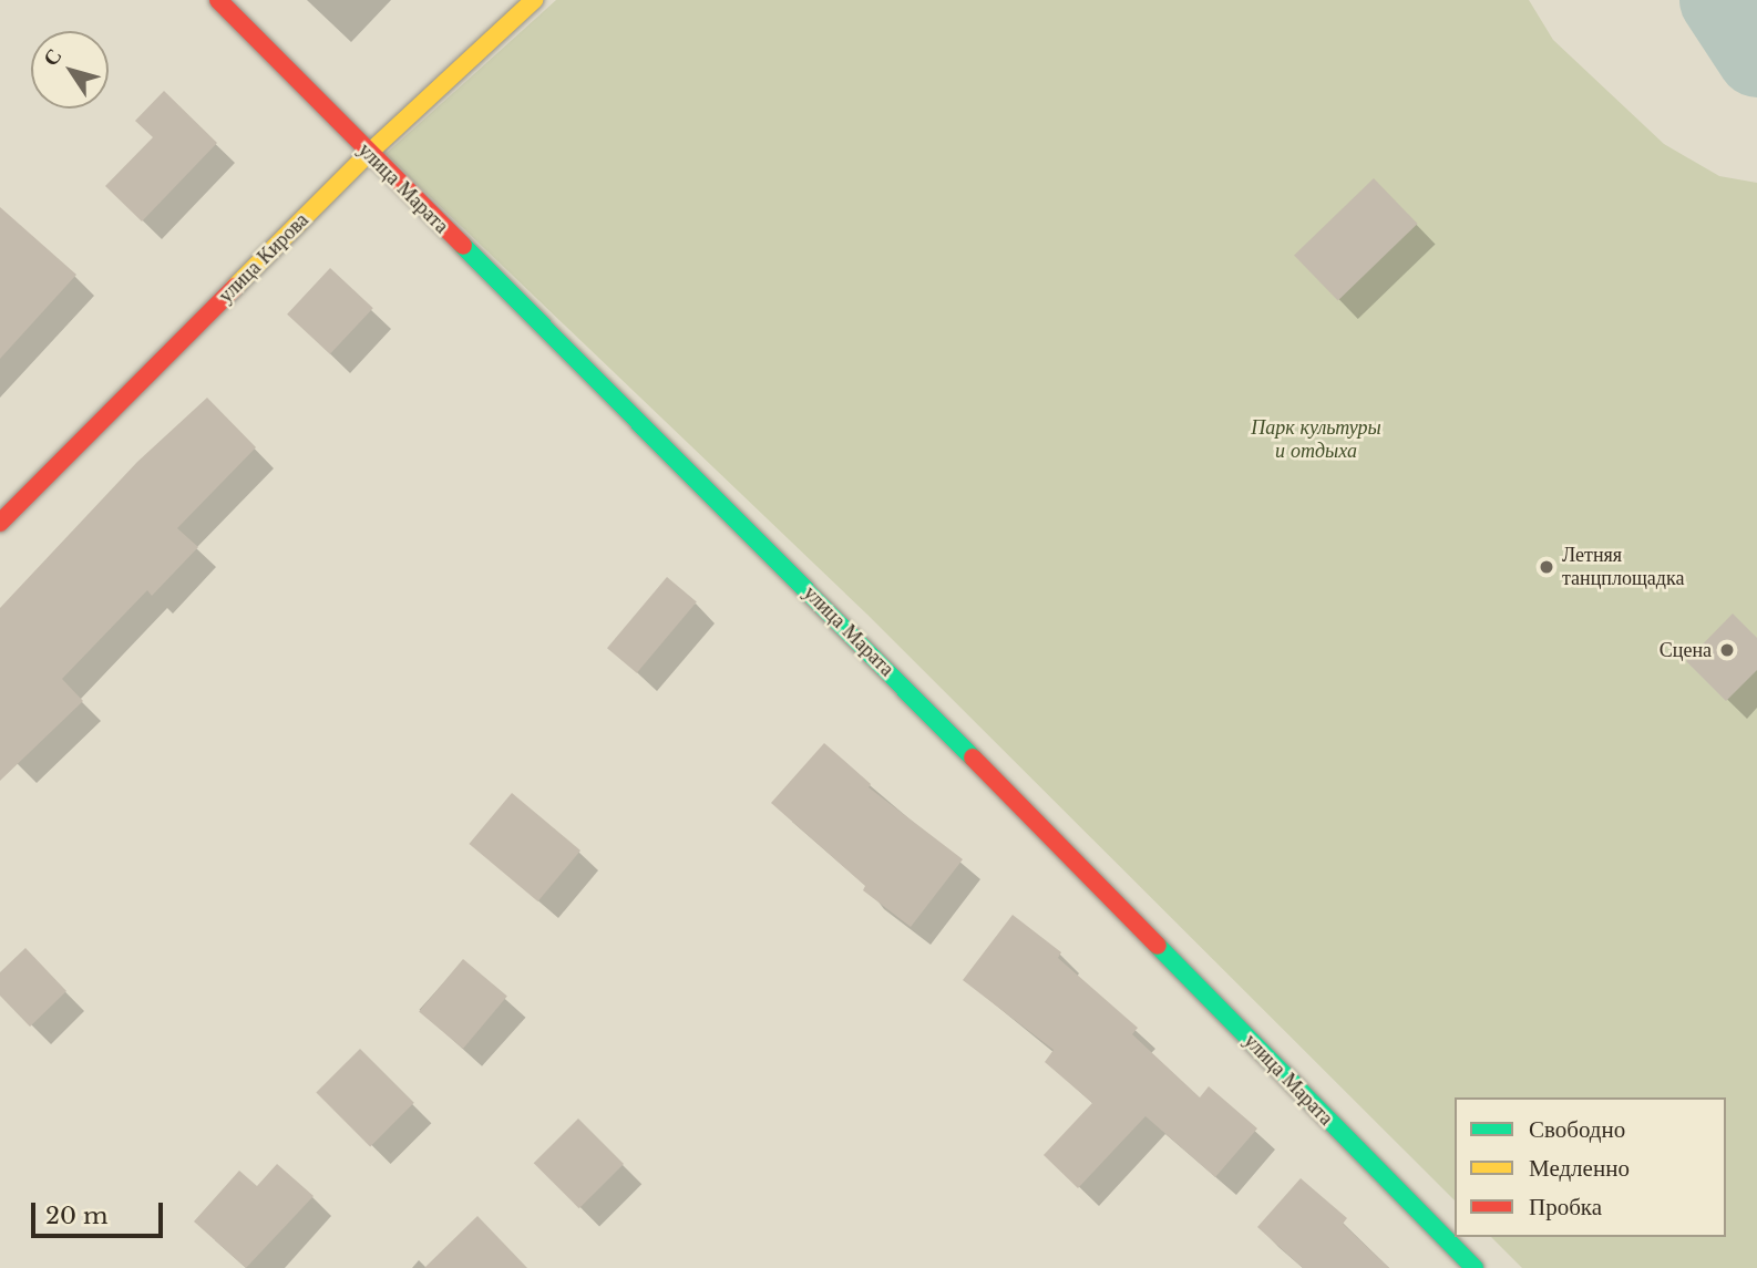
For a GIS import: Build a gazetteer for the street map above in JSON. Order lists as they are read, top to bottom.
{
  "streets": {
    "street": ["улица Марата", "улица Кирова"]
  },
  "crossings": [
    ["улица Марата", "улица Кирова"]
  ],
  "parks": ["Парк культуры и отдыха"],
  "places": ["Летняя танцплощадка", "Сцена"],
  "legend": ["Свободно", "Медленно", "Пробка"],
  "scale_bar": "20 m",
  "north": "top left"
}
